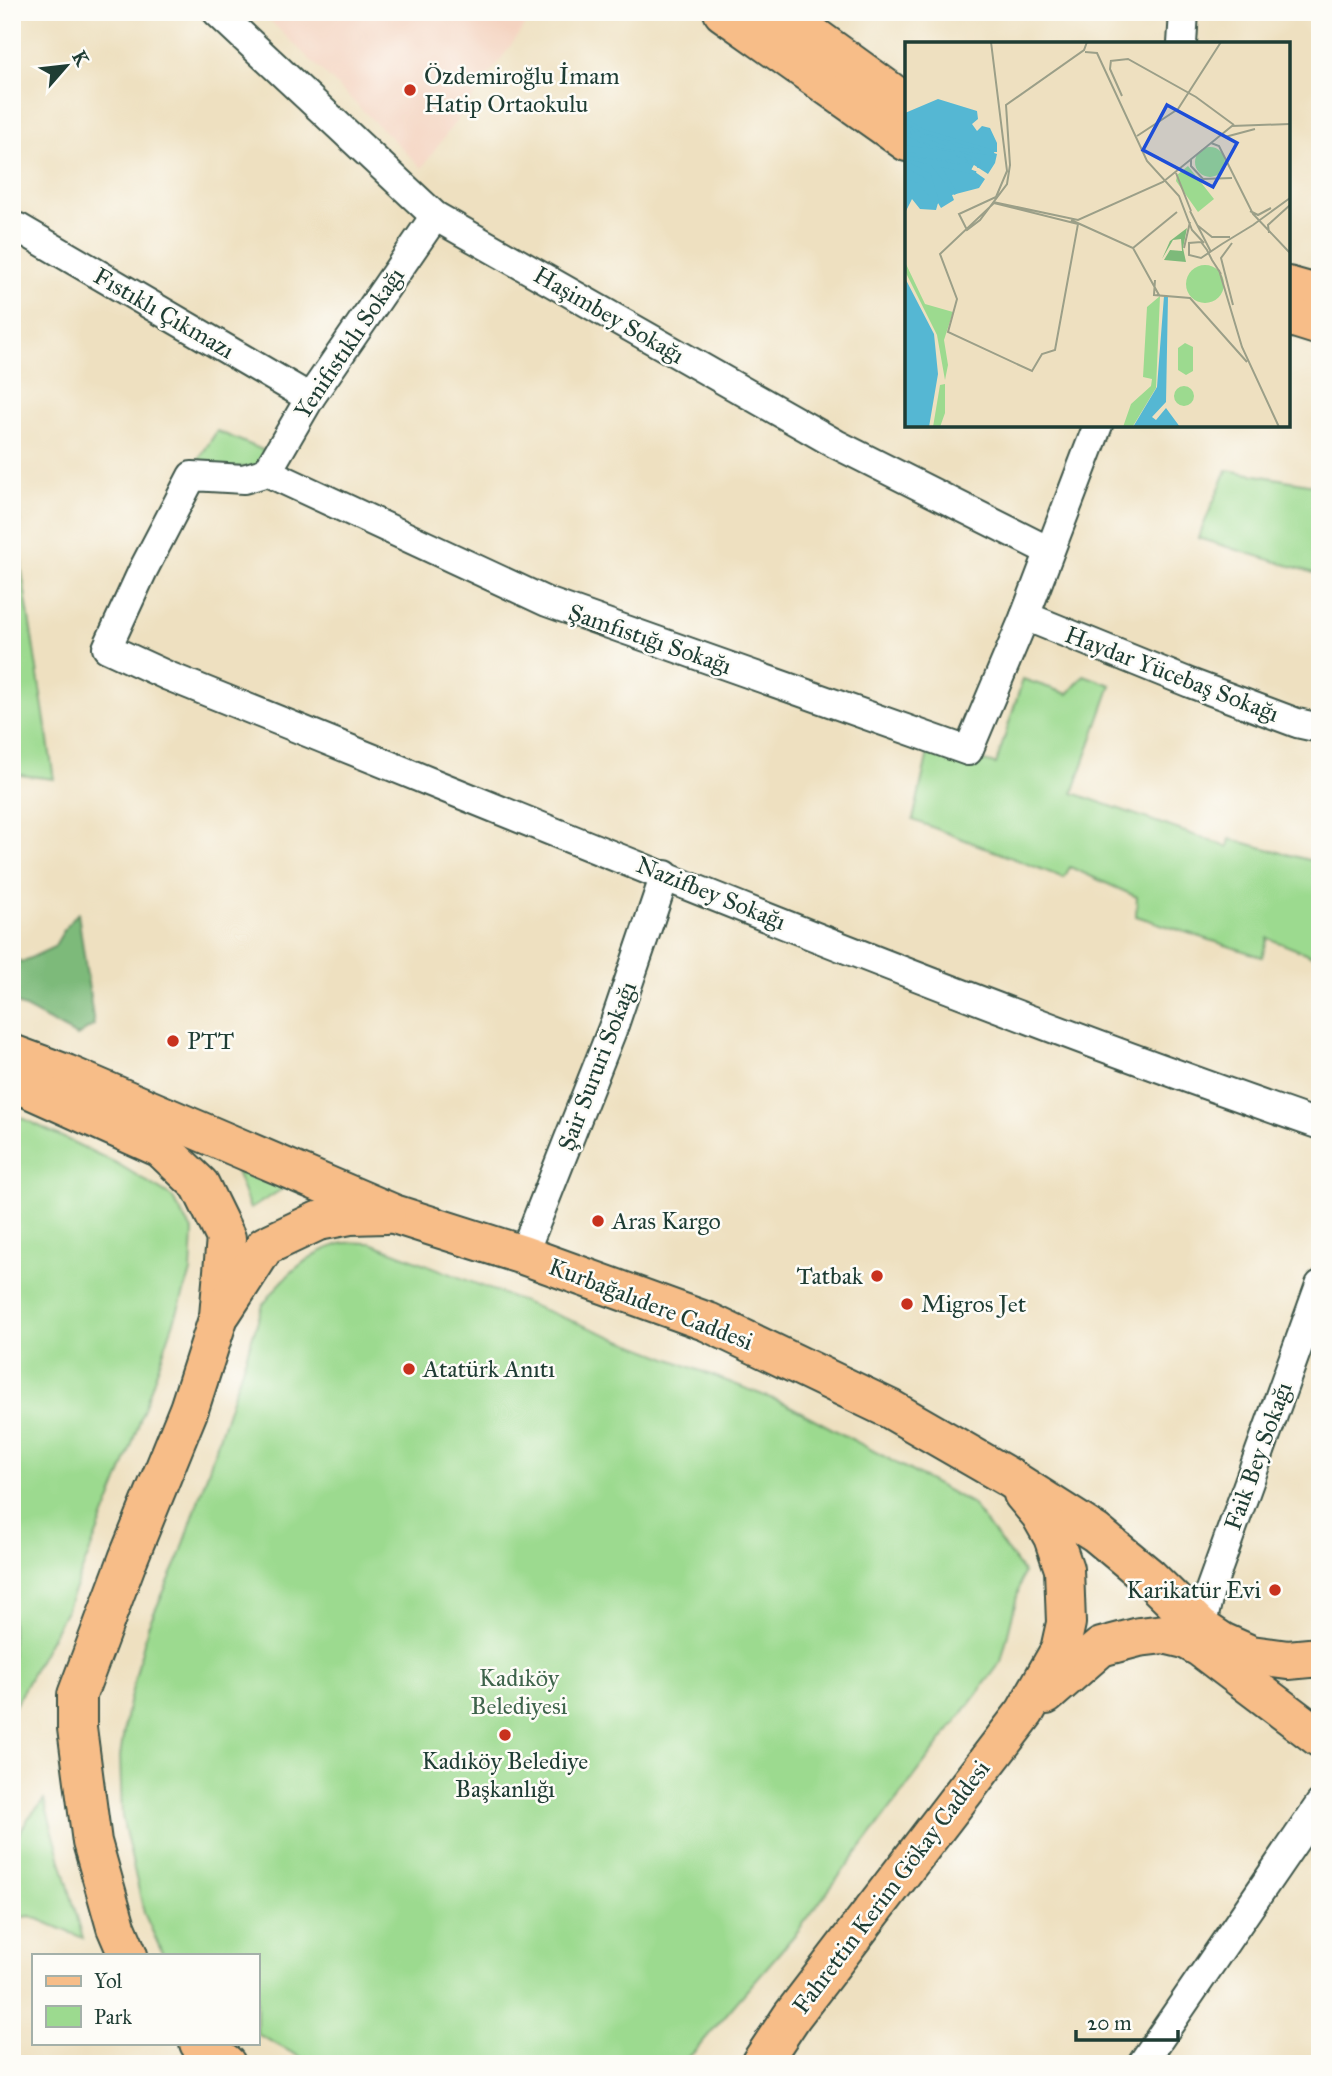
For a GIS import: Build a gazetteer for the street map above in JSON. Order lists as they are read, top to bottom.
{
  "streets": {
    "main road": ["Kurbağalıdere Caddesi", "Fahrettin Kerim Gökay Caddesi"],
    "street": [
      "Fıstıklı Çıkmazı",
      "Haşimbey Sokağı",
      "Yenifıstıklı Sokağı",
      "Şamfıstığı Sokağı",
      "Haydar Yücebaş Sokağı",
      "Nazifbey Sokağı",
      "Şair Sururi Sokağı",
      "Faik Bey Sokağı"
    ]
  },
  "crossings": [
    ["Fıstıklı Çıkmazı", "Yenifıstıklı Sokağı"],
    ["Haşimbey Sokağı", "Yenifıstıklı Sokağı"],
    ["Haşimbey Sokağı", "Şamfıstığı Sokağı"],
    ["Yenifıstıklı Sokağı", "Şamfıstığı Sokağı"],
    ["Yenifıstıklı Sokağı", "Nazifbey Sokağı"],
    ["Şamfıstığı Sokağı", "Haydar Yücebaş Sokağı"],
    ["Şamfıstığı Sokağı", "Nazifbey Sokağı"],
    ["Nazifbey Sokağı", "Şair Sururi Sokağı"],
    ["Şair Sururi Sokağı", "Kurbağalıdere Caddesi"],
    ["Kurbağalıdere Caddesi", "Faik Bey Sokağı"],
    ["Kurbağalıdere Caddesi", "Fahrettin Kerim Gökay Caddesi"]
  ],
  "parks": ["Kadıköy Belediyesi"],
  "places": [
    "Özdemiroğlu İmam Hatip Ortaokulu",
    "PTT",
    "Aras Kargo",
    "Tatbak",
    "Migros Jet",
    "Atatürk Anıtı",
    "Karikatür Evi",
    "Kadıköy Belediye Başkanlığı"
  ],
  "legend": ["Yol", "Park"],
  "scale_bar": "20 m",
  "north": "top right"
}
